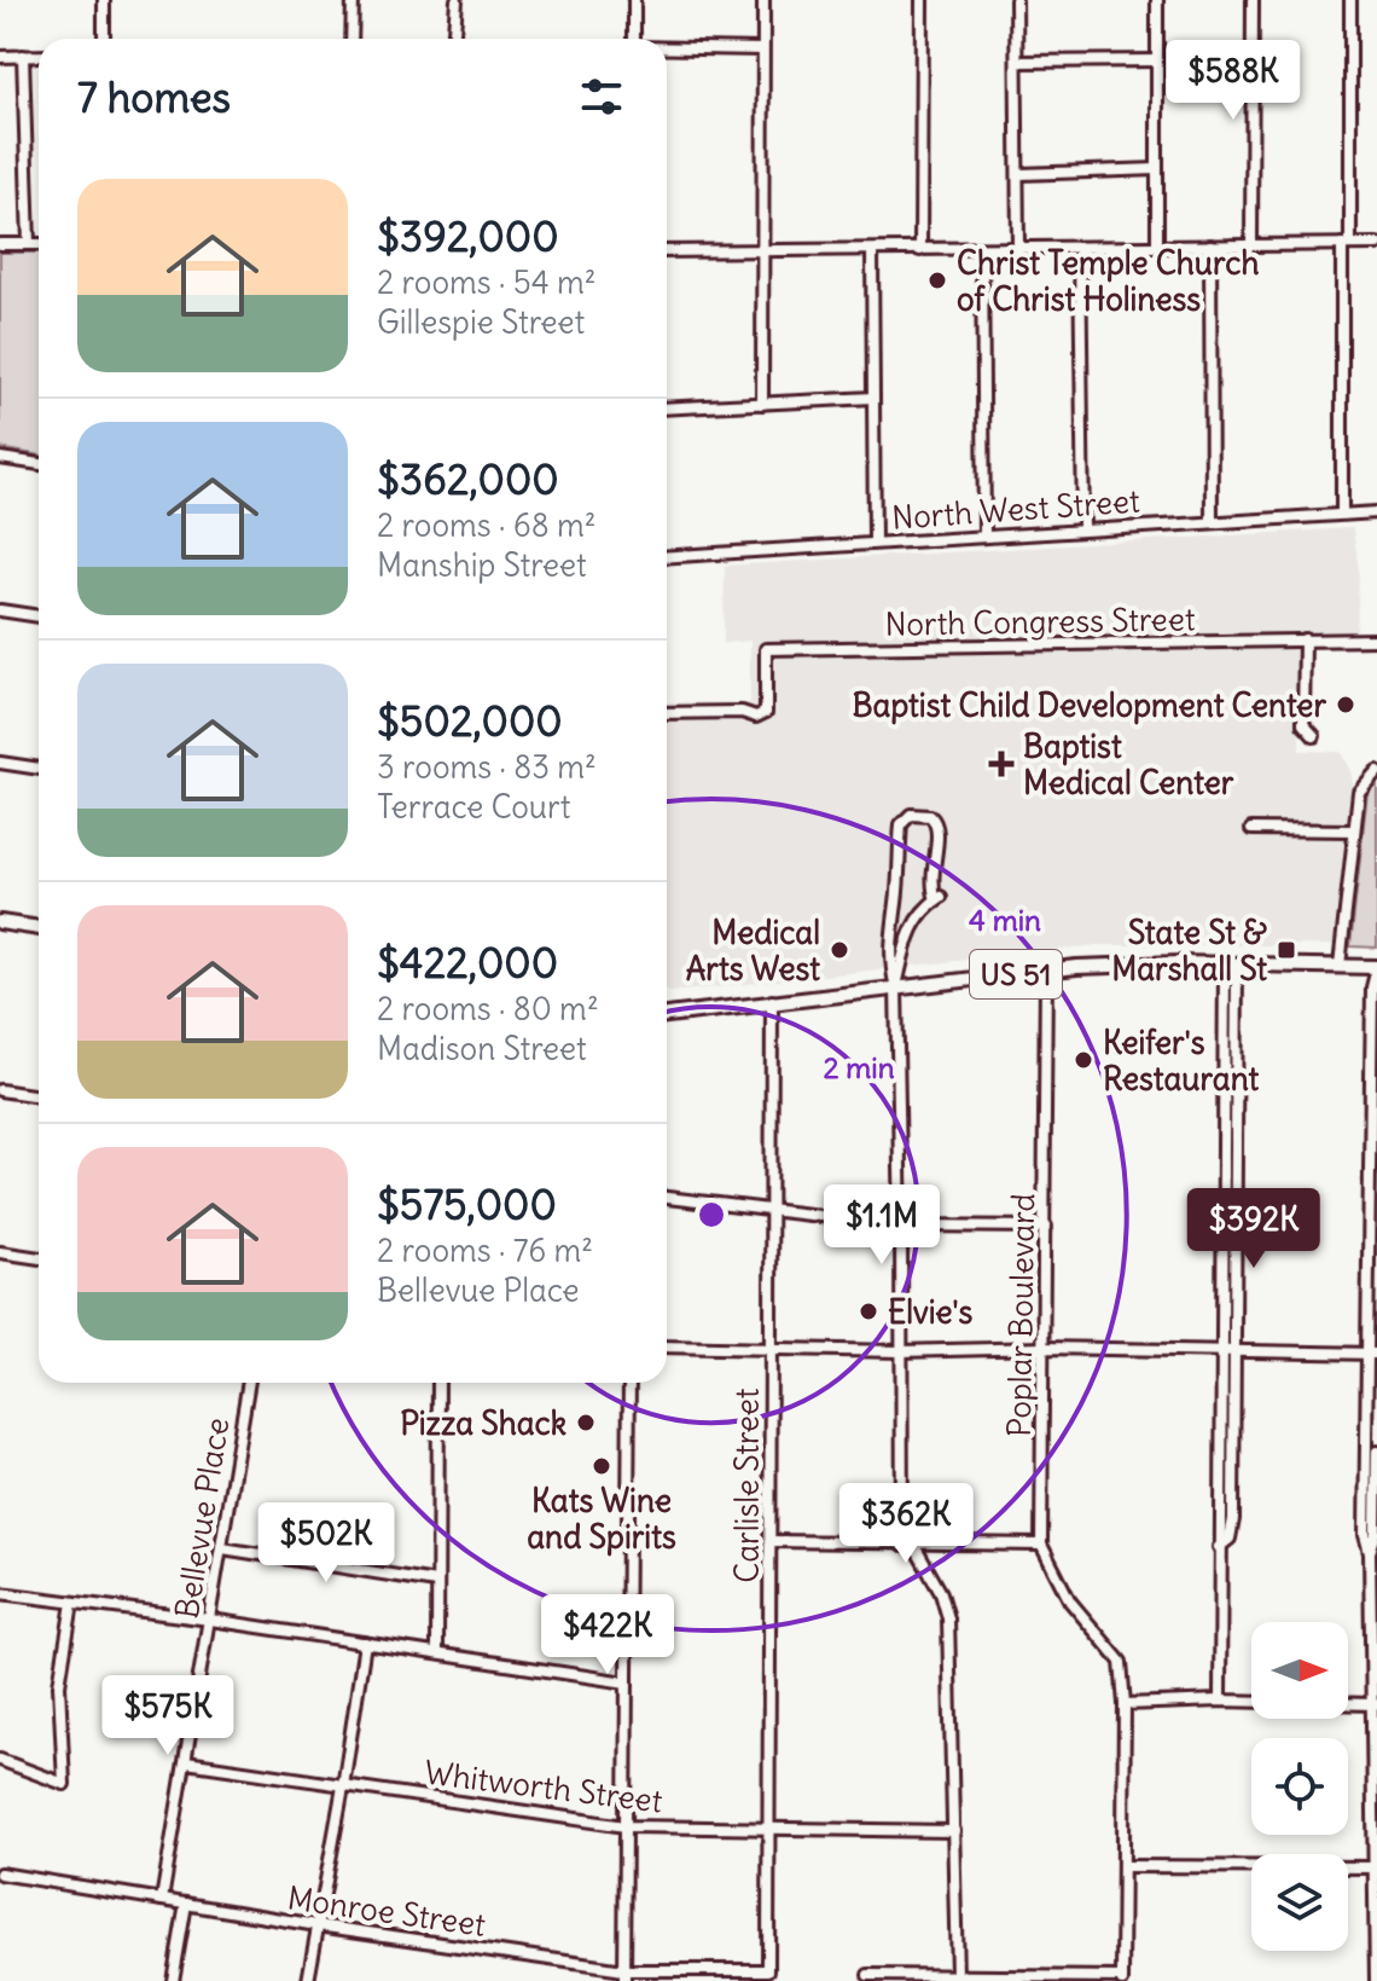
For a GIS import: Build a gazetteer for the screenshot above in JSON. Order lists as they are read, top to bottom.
{
  "streets": {
    "main road": ["US 51"],
    "street": [
      "North West Street",
      "North Congress Street",
      "Poplar Boulevard",
      "Carlisle Street",
      "Bellevue Place",
      "Whitworth Street",
      "Monroe Street"
    ]
  },
  "crossings": [
    ["US 51", "Poplar Boulevard"],
    ["US 51", "Carlisle Street"],
    ["Carlisle Street", "Whitworth Street"],
    ["Carlisle Street", "Monroe Street"],
    ["Bellevue Place", "Whitworth Street"],
    ["Bellevue Place", "Monroe Street"]
  ],
  "places": {
    "other": [
      "Christ Temple Church of Christ Holiness",
      "Baptist Child Development Center",
      "Medical Arts West",
      "Keifer's Restaurant",
      "Elvie's",
      "Pizza Shack",
      "Kats Wine and Spirits"
    ],
    "health": ["Baptist Medical Center"],
    "transit": ["State St & Marshall St"]
  },
  "north": "right",
  "page": {
    "heading": "7 homes",
    "price": [
      "$588K",
      "$1.1M",
      "$392K",
      "$362K",
      "$502K",
      "$422K",
      "$575K"
    ],
    "list": [
      {
        "name": "$392,000",
        "note": "2 rooms · 54 m² · Gillespie Street"
      },
      {
        "name": "$362,000",
        "note": "2 rooms · 68 m² · Manship Street"
      },
      {
        "name": "$502,000",
        "note": "3 rooms · 83 m² · Terrace Court"
      },
      {
        "name": "$422,000",
        "note": "2 rooms · 80 m² · Madison Street"
      },
      {
        "name": "$575,000",
        "note": "2 rooms · 76 m² · Bellevue Place"
      }
    ]
  },
  "rings": ["4 min", "2 min"]
}
